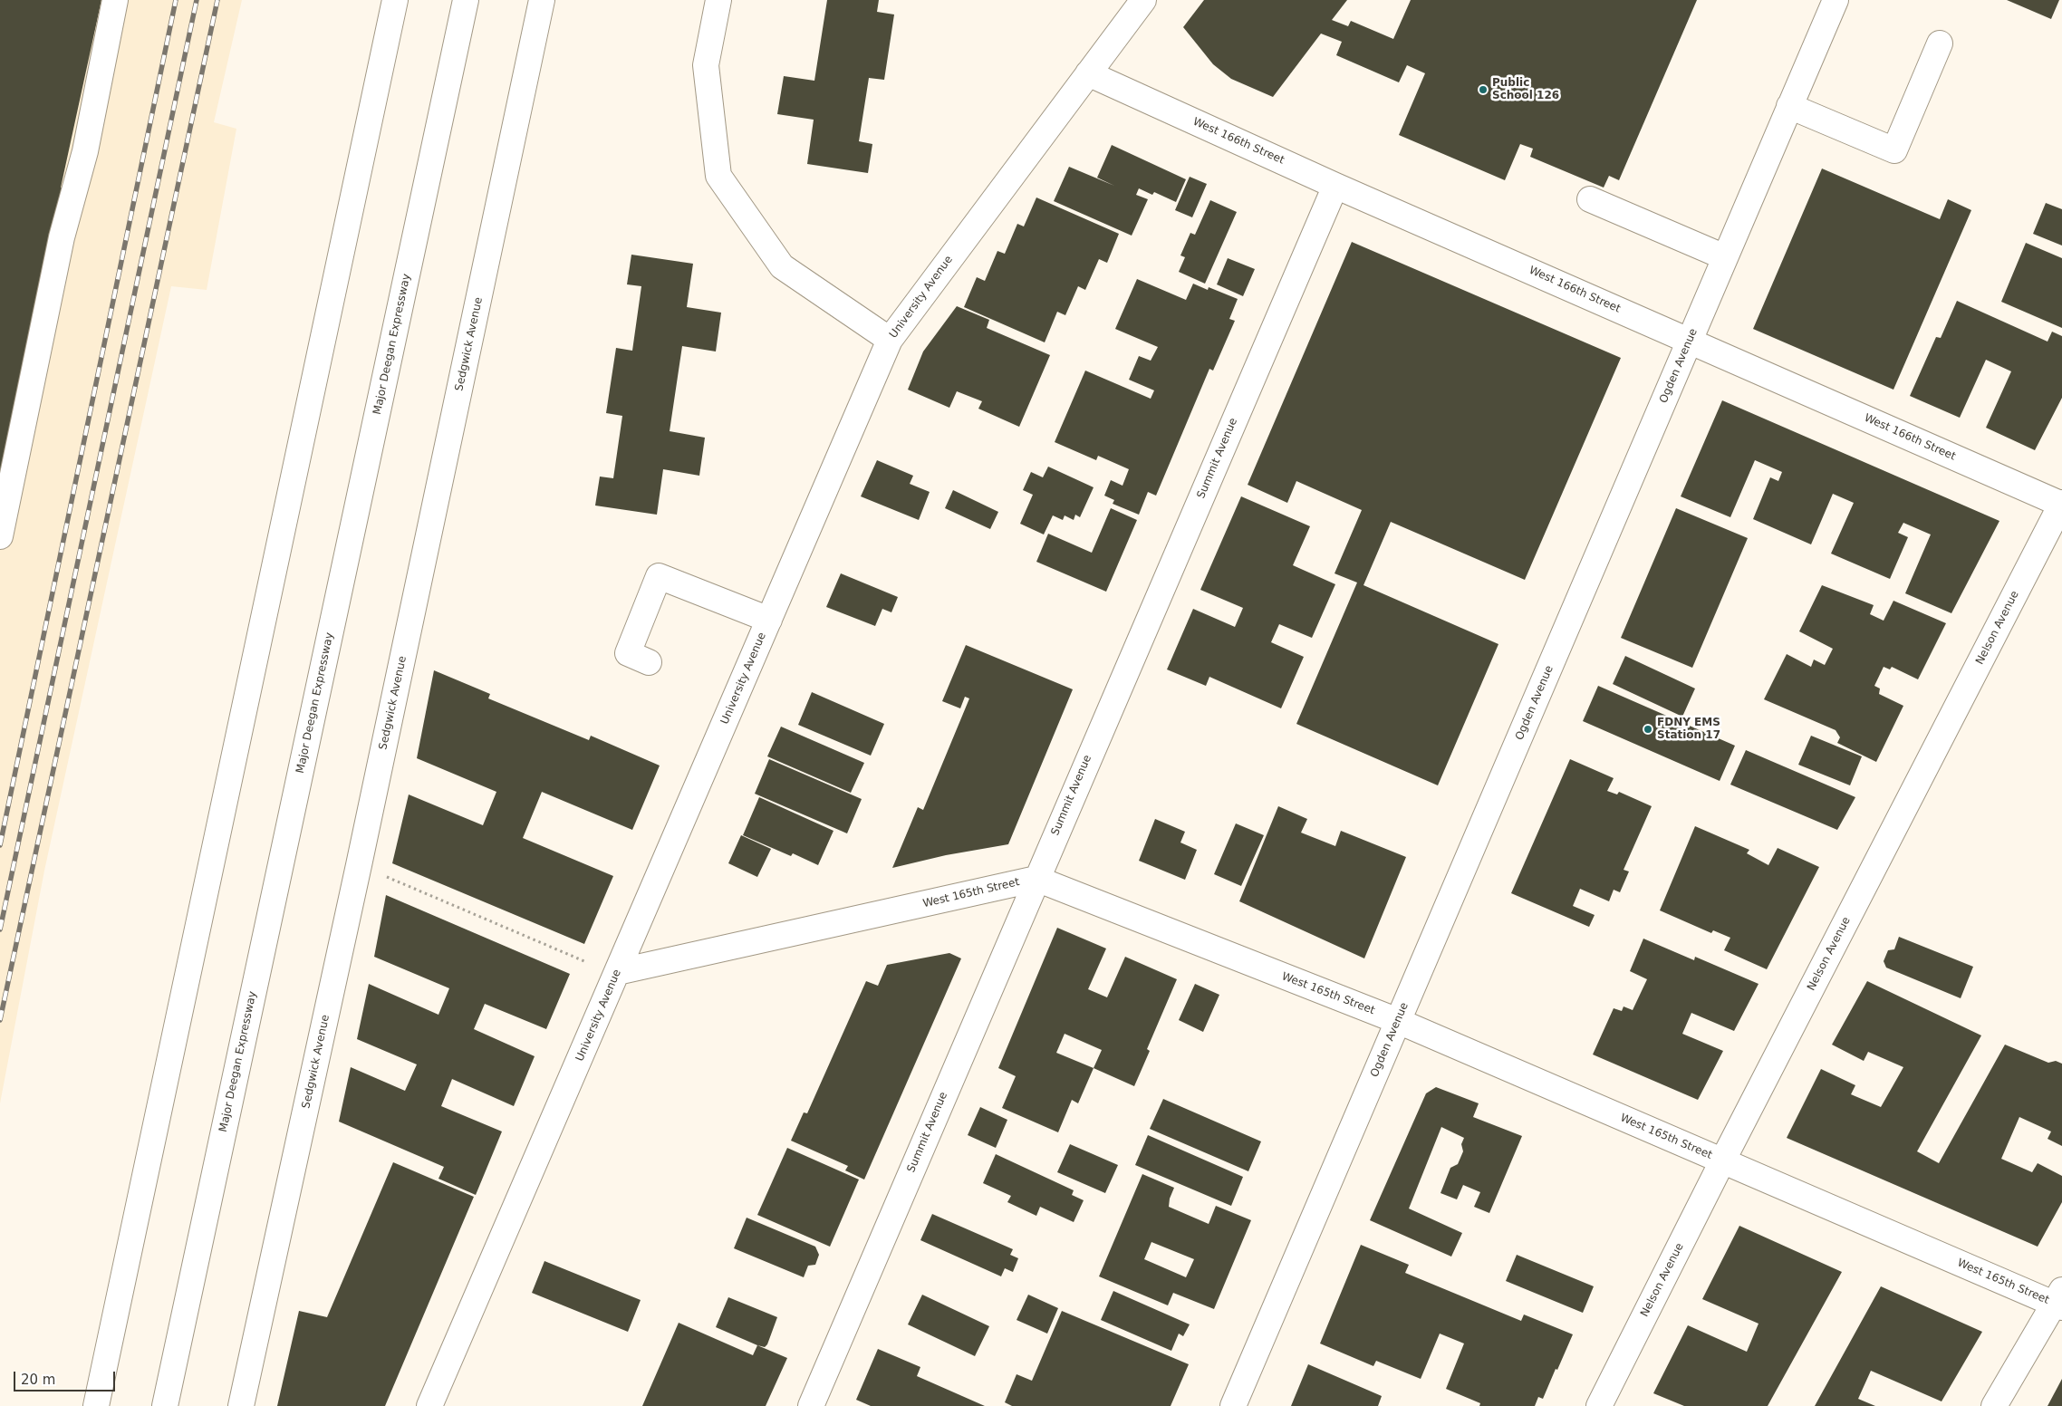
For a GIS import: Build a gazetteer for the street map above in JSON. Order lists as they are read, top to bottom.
{
  "streets": {
    "main road": [
      "West 166th Street",
      "University Avenue",
      "Major Deegan Expressway",
      "Sedgwick Avenue",
      "Ogden Avenue",
      "Summit Avenue",
      "Nelson Avenue",
      "West 165th Street"
    ]
  },
  "crossings": [
    ["West 166th Street", "University Avenue"],
    ["West 166th Street", "Ogden Avenue"],
    ["West 166th Street", "Summit Avenue"],
    ["West 166th Street", "Nelson Avenue"],
    ["University Avenue", "West 165th Street"],
    ["Ogden Avenue", "West 165th Street"],
    ["Summit Avenue", "West 165th Street"],
    ["Nelson Avenue", "West 165th Street"]
  ],
  "places": ["Public School 126", "FDNY EMS Station 17"],
  "scale_bar": "20 m"
}
